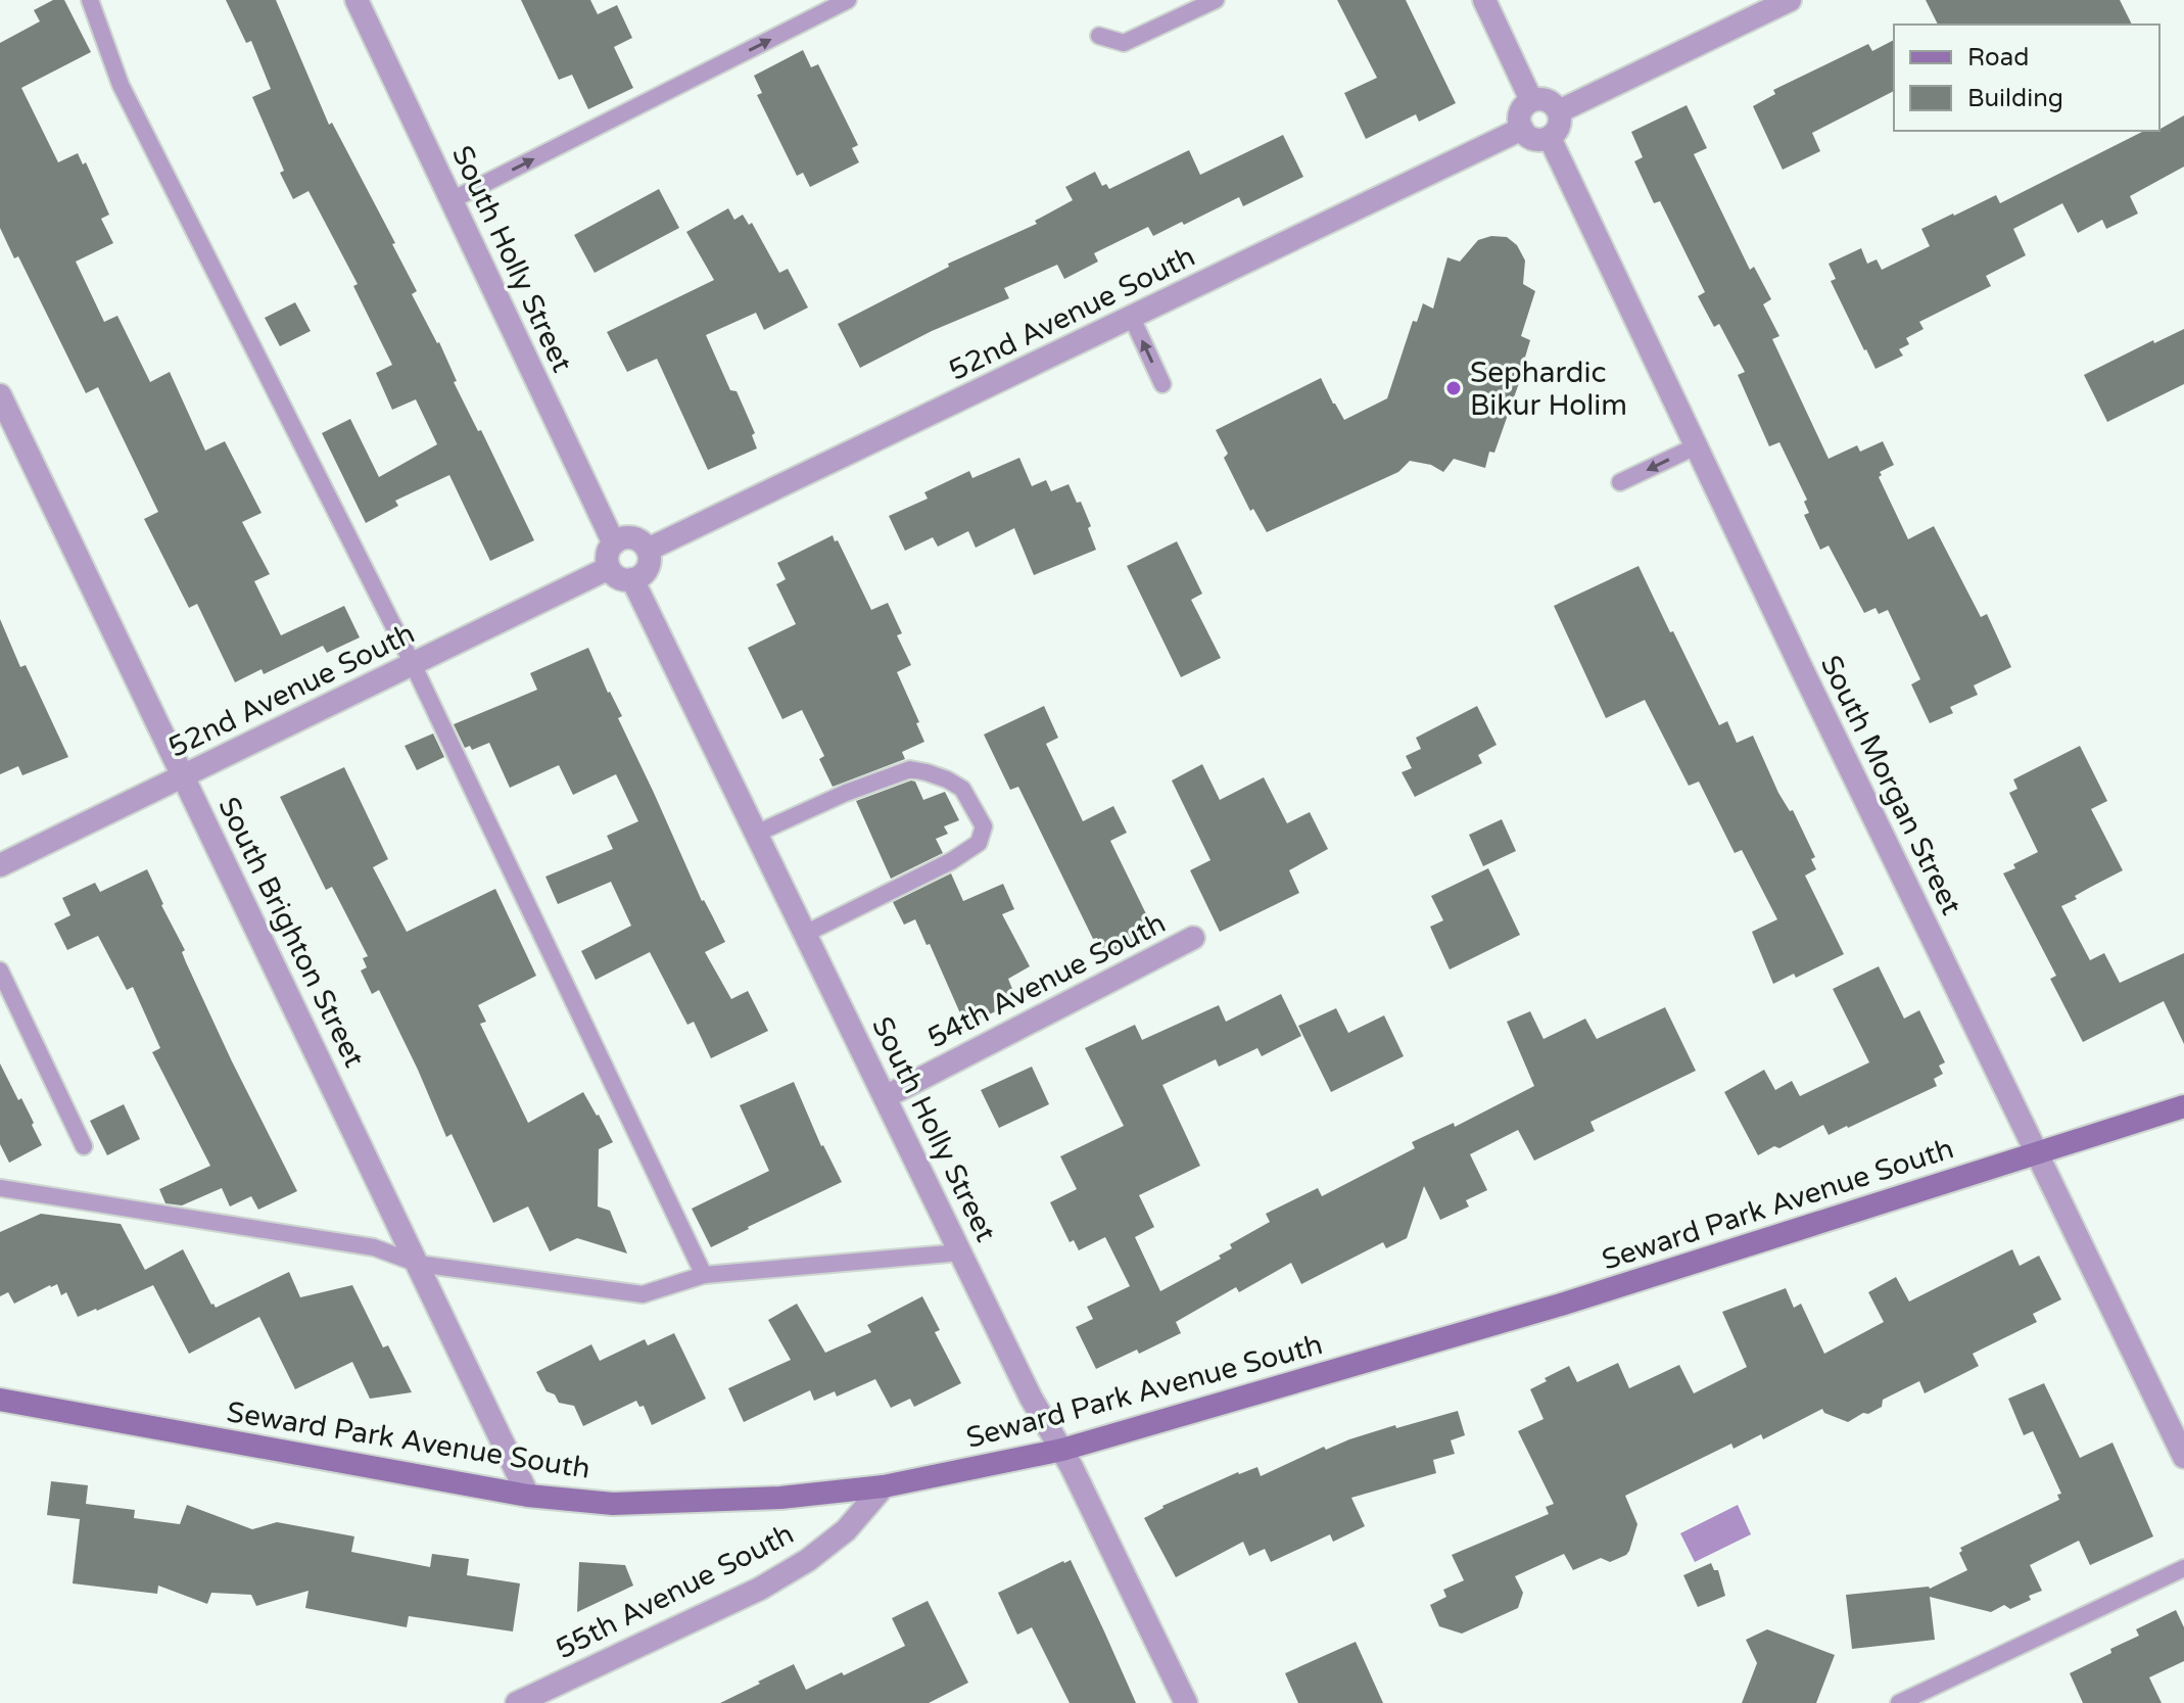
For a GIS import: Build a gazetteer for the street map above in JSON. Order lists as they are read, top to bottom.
{
  "streets": {
    "main road": ["Seward Park Avenue South"],
    "street": [
      "South Holly Street",
      "52nd Avenue South",
      "South Morgan Street",
      "South Brighton Street",
      "54th Avenue South",
      "55th Avenue South"
    ]
  },
  "crossings": [
    ["South Holly Street", "52nd Avenue South"],
    ["South Holly Street", "54th Avenue South"],
    ["South Holly Street", "Seward Park Avenue South"],
    ["52nd Avenue South", "South Morgan Street"],
    ["52nd Avenue South", "South Brighton Street"],
    ["South Morgan Street", "Seward Park Avenue South"],
    ["South Brighton Street", "Seward Park Avenue South"],
    ["Seward Park Avenue South", "55th Avenue South"]
  ],
  "places": ["Sephardic Bikur Holim"],
  "legend": ["Road", "Building"]
}
